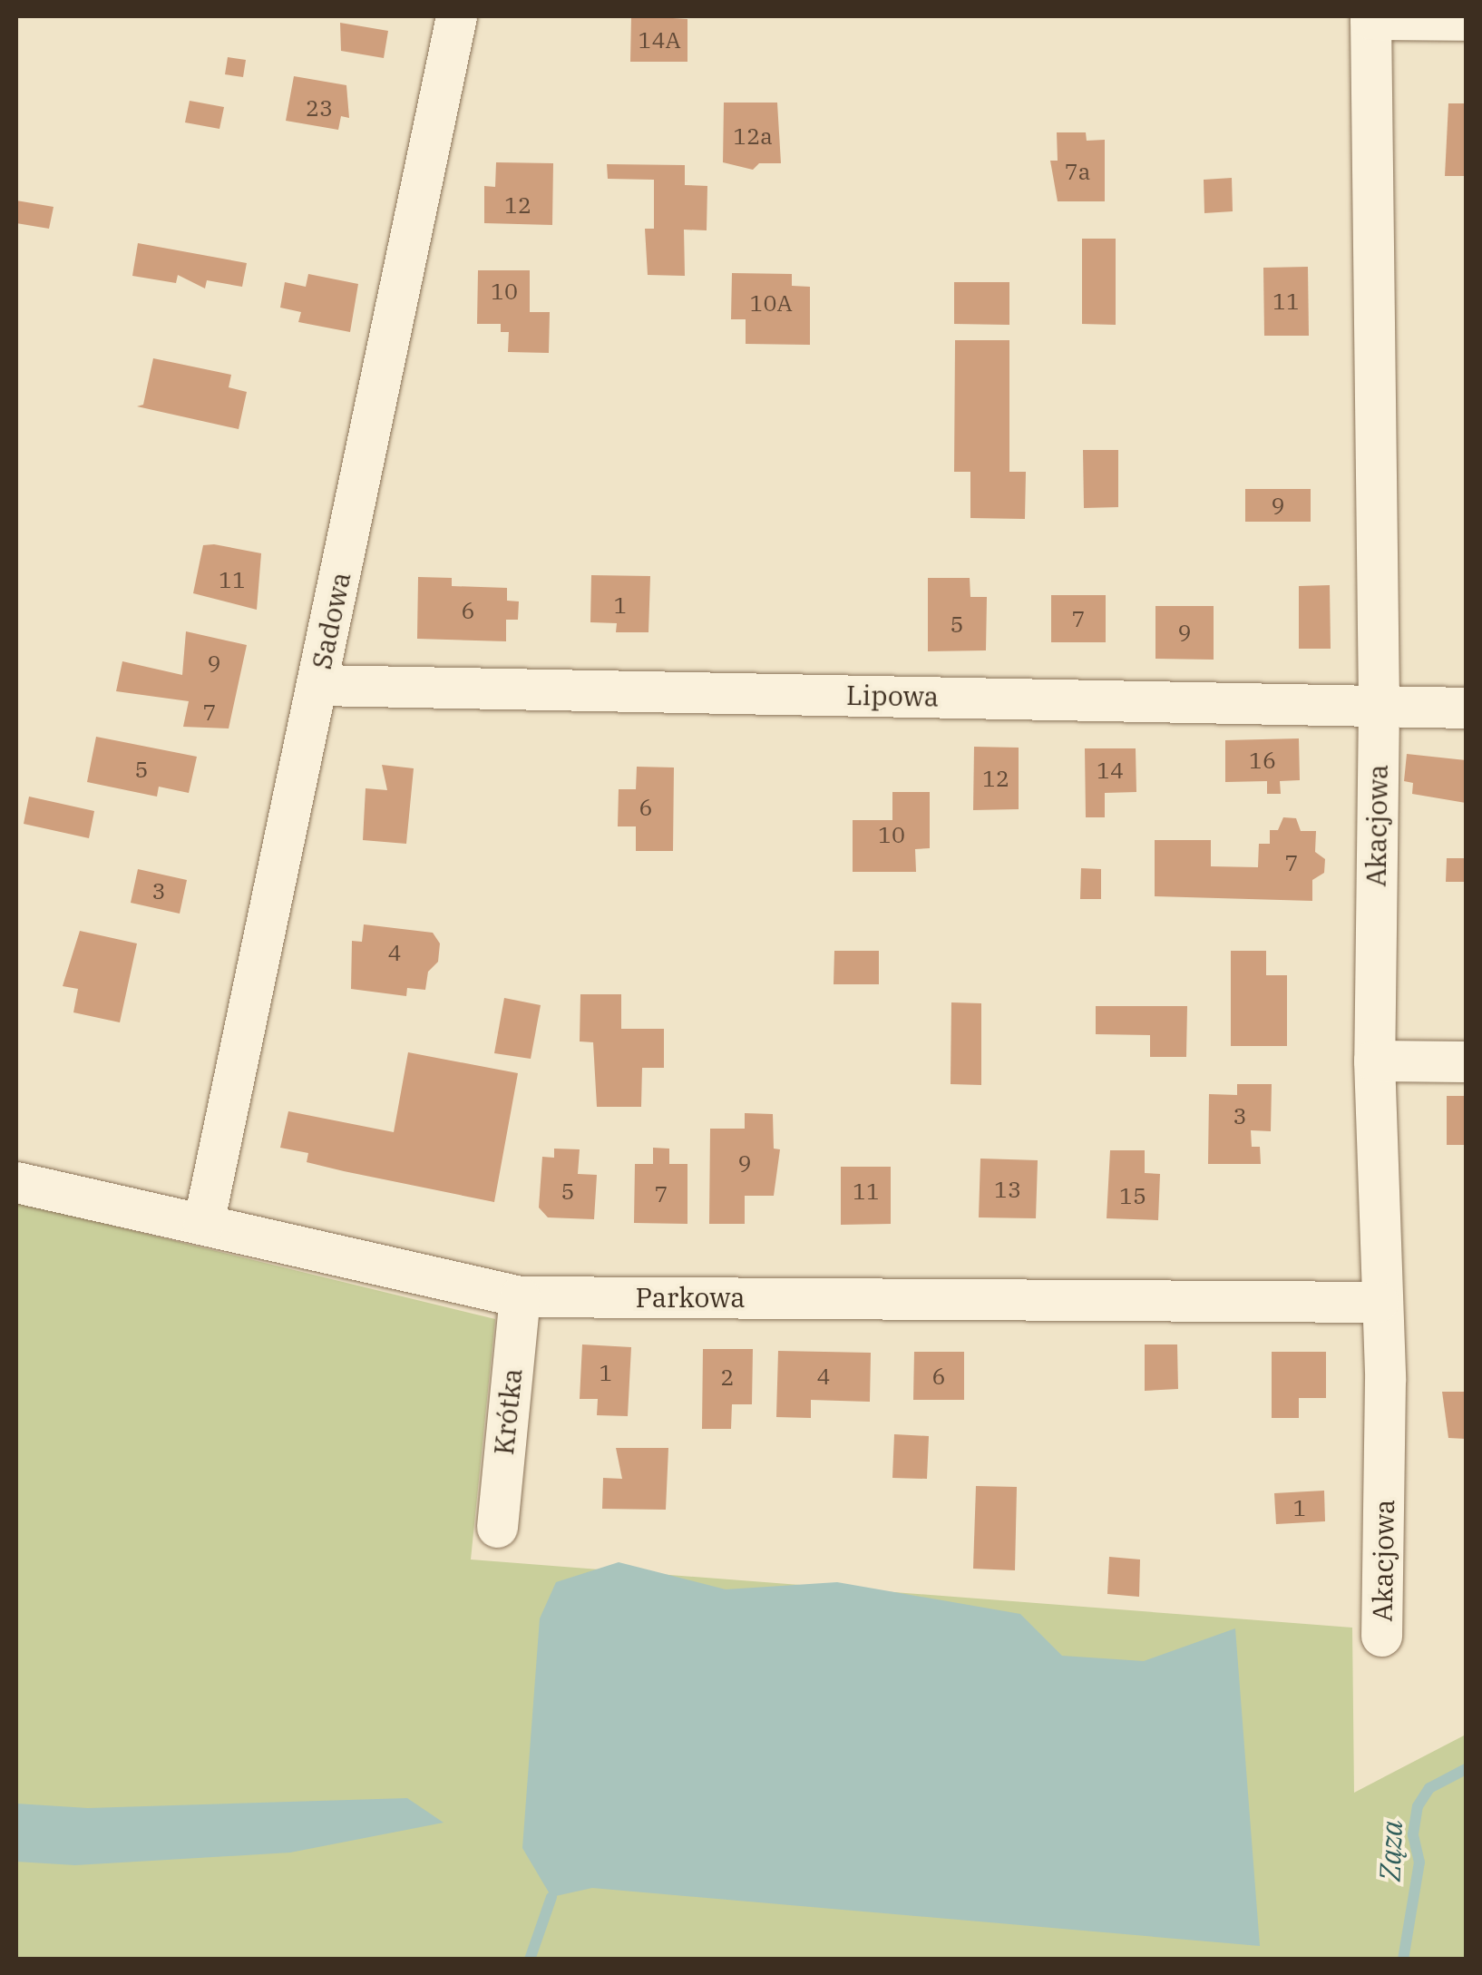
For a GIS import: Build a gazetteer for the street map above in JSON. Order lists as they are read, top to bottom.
{
  "streets": {
    "street": [
      "Sadowa",
      "Lipowa",
      "Akacjowa",
      "Parkowa",
      "Krótka"
    ]
  },
  "crossings": [
    ["Sadowa", "Lipowa"],
    ["Sadowa", "Parkowa"],
    ["Lipowa", "Akacjowa"],
    ["Akacjowa", "Parkowa"],
    ["Parkowa", "Krótka"]
  ],
  "water": ["Ząza"],
  "house_numbers": [
    "14A",
    "23",
    "12a",
    "7a",
    "12",
    "10",
    "11",
    "10A",
    "9",
    "11",
    "1",
    "6",
    "7",
    "5",
    "9",
    "9",
    "7",
    "16",
    "5",
    "14",
    "12",
    "6",
    "10",
    "7",
    "3",
    "4",
    "3",
    "9",
    "13",
    "5",
    "11",
    "7",
    "15",
    "1",
    "4",
    "6",
    "2",
    "1"
  ]
}
